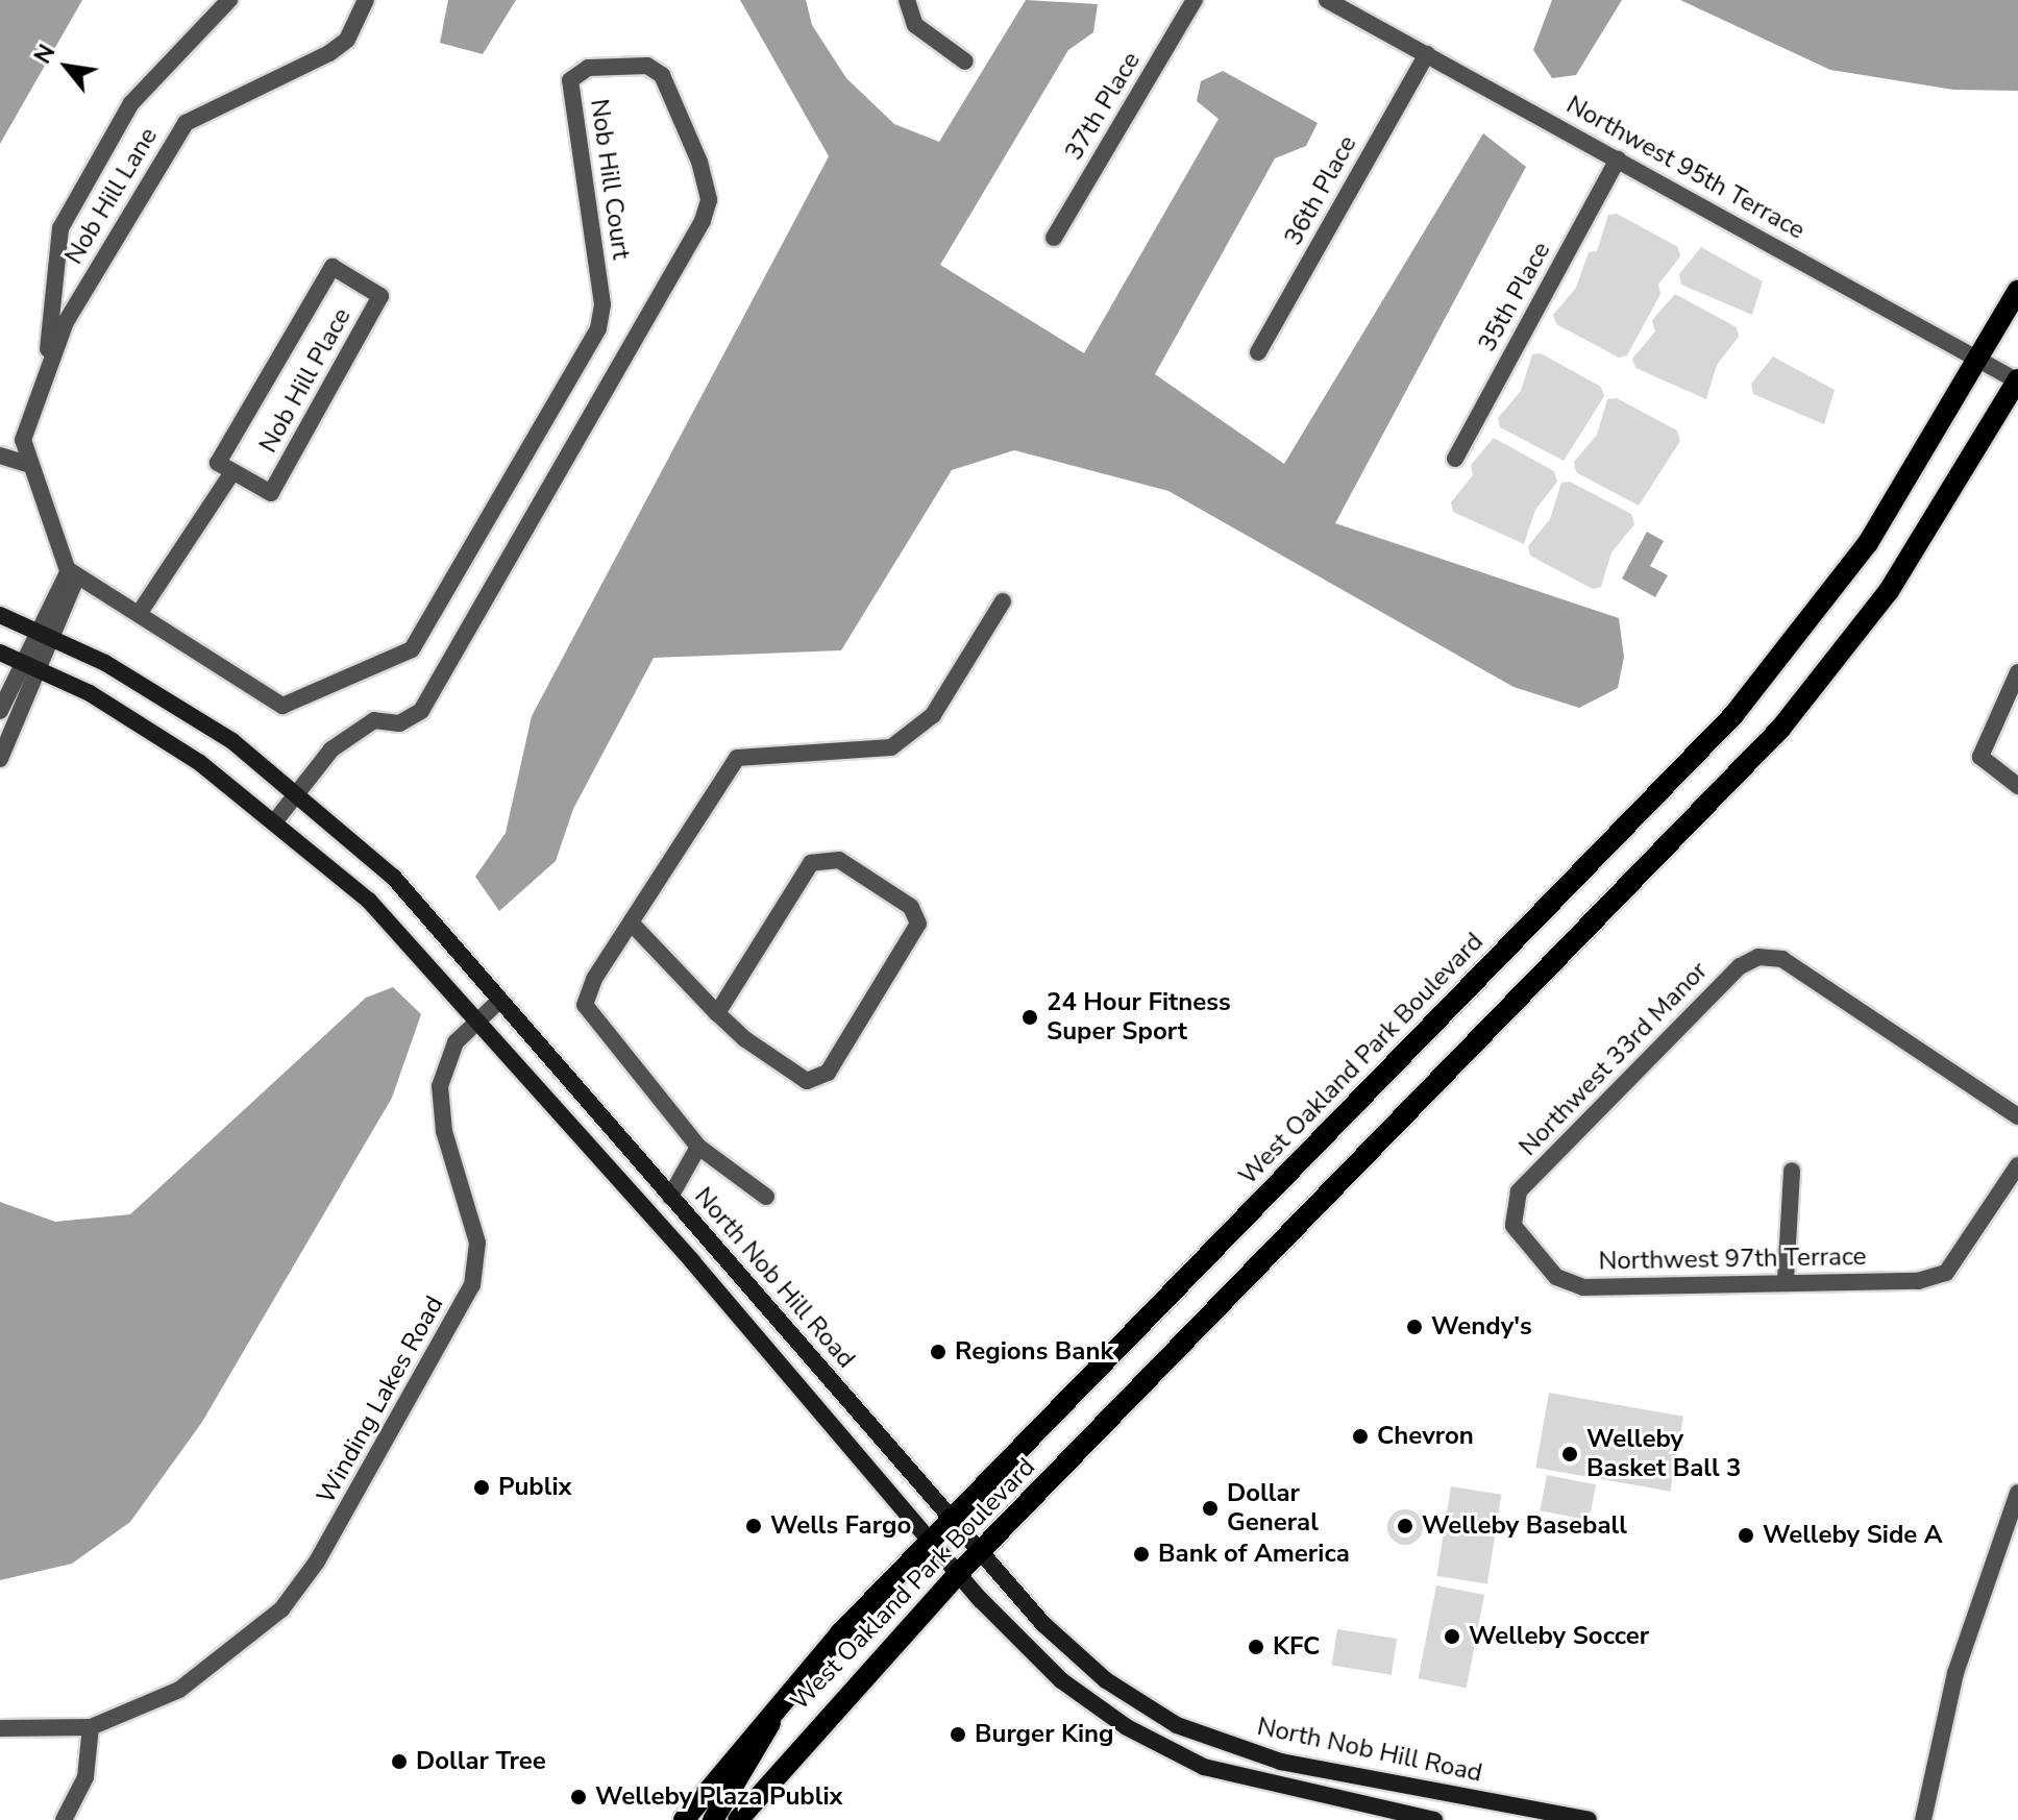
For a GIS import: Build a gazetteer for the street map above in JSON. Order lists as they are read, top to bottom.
{
  "streets": {
    "main road": ["West Oakland Park Boulevard", "North Nob Hill Road"],
    "street": [
      "37th Place",
      "Northwest 95th Terrace",
      "Nob Hill Court",
      "36th Place",
      "Nob Hill Lane",
      "35th Place",
      "Nob Hill Place",
      "Northwest 33rd Manor",
      "Northwest 97th Terrace",
      "Winding Lakes Road"
    ]
  },
  "crossings": [
    ["Northwest 95th Terrace", "36th Place"],
    ["Northwest 95th Terrace", "35th Place"],
    ["Northwest 95th Terrace", "West Oakland Park Boulevard"],
    ["Nob Hill Court", "Nob Hill Lane"],
    ["Nob Hill Court", "North Nob Hill Road"],
    ["Nob Hill Lane", "North Nob Hill Road"],
    ["West Oakland Park Boulevard", "North Nob Hill Road"],
    ["Northwest 33rd Manor", "Northwest 97th Terrace"],
    ["North Nob Hill Road", "Winding Lakes Road"]
  ],
  "places": [
    "24 Hour Fitness Super Sport",
    "Wendy's",
    "Regions Bank",
    "Chevron",
    "Welleby Basket Ball 3",
    "Publix",
    "Dollar General",
    "Wells Fargo",
    "Welleby Baseball",
    "Welleby Side A",
    "Bank of America",
    "Welleby Soccer",
    "KFC",
    "Burger King",
    "Dollar Tree",
    "Welleby Plaza Publix"
  ],
  "north": "top left"
}
